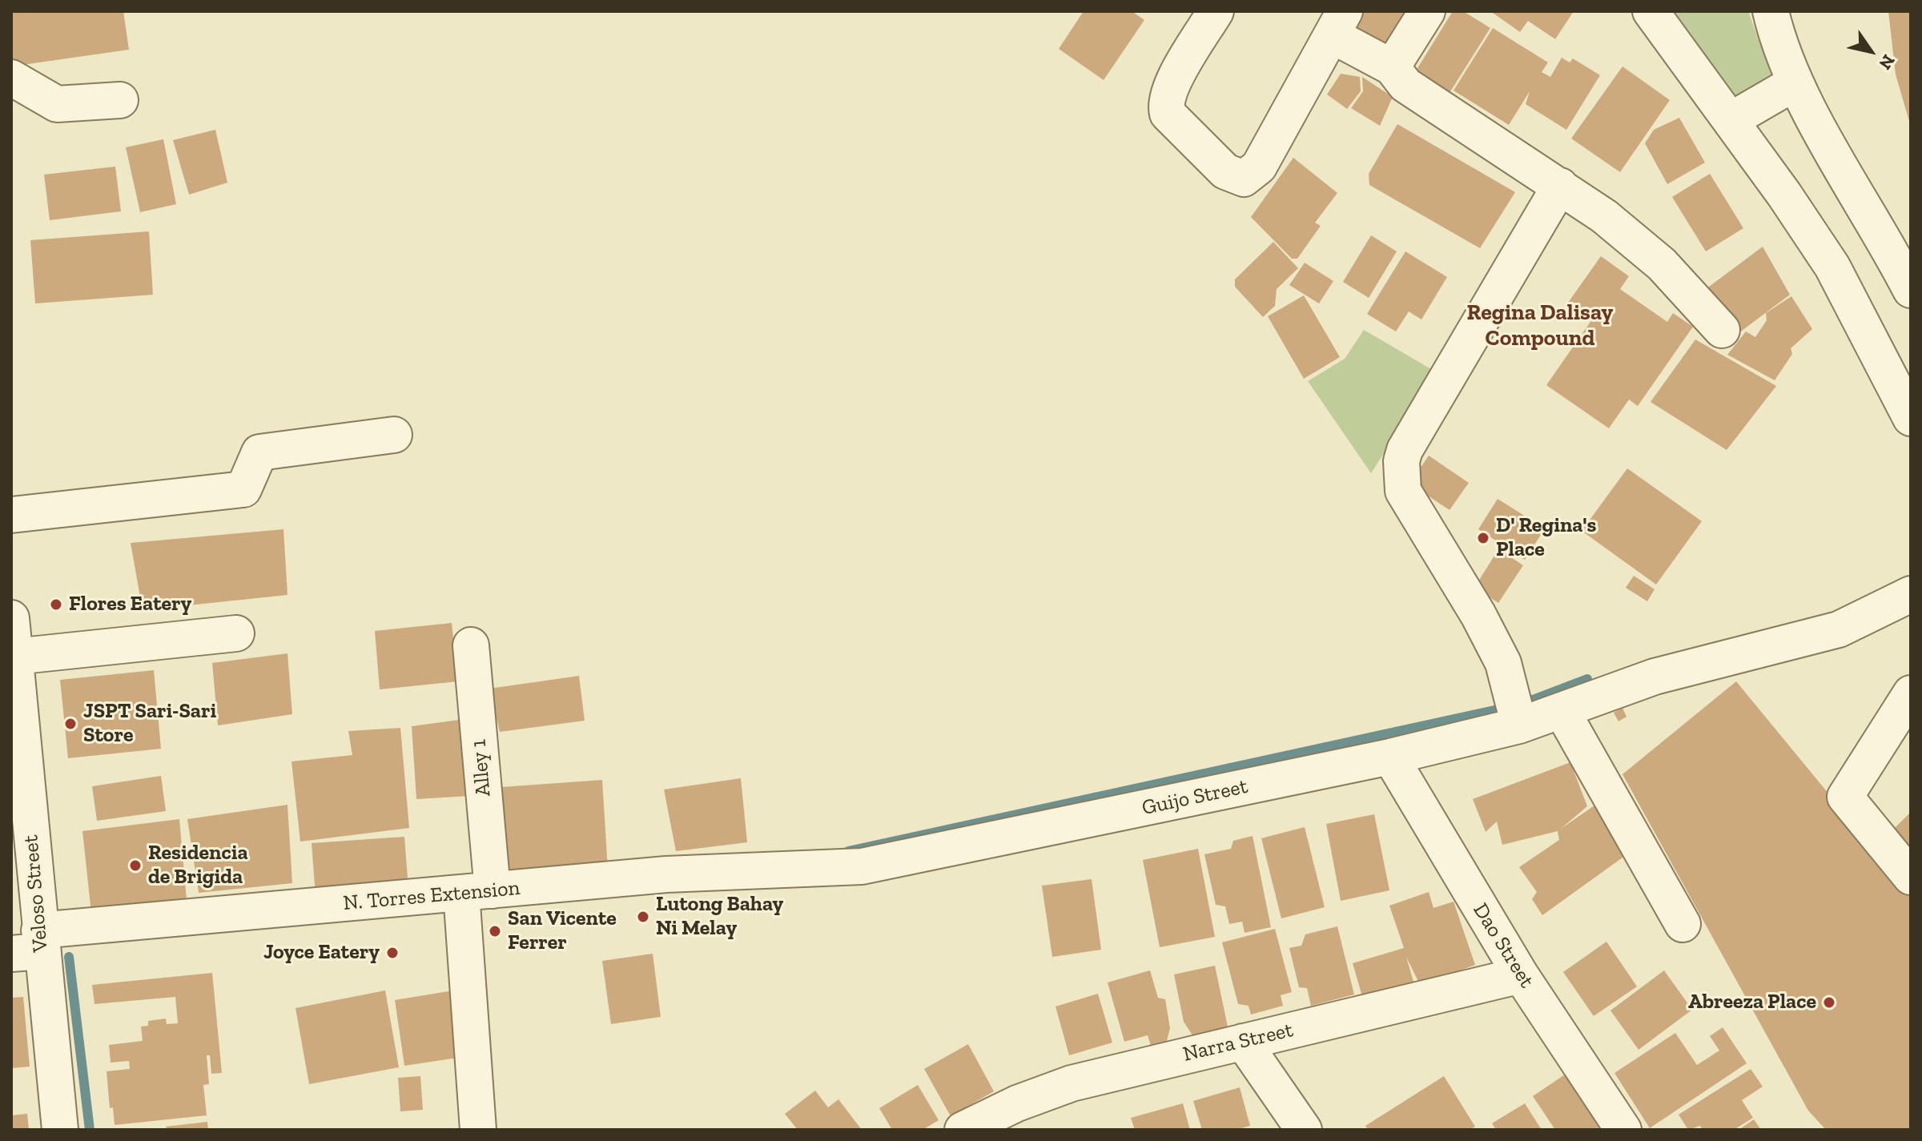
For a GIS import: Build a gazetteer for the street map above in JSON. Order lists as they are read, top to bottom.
{
  "streets": {
    "street": [
      "Alley 1",
      "Guijo Street",
      "Veloso Street",
      "N. Torres Extension",
      "Dao Street",
      "Narra Street"
    ]
  },
  "crossings": [
    ["Alley 1", "N. Torres Extension"],
    ["Guijo Street", "N. Torres Extension"],
    ["Guijo Street", "Dao Street"],
    ["Veloso Street", "N. Torres Extension"],
    ["Dao Street", "Narra Street"]
  ],
  "districts": ["Regina Dalisay Compound"],
  "places": [
    "D' Regina's Place",
    "Flores Eatery",
    "JSPT Sari-Sari Store",
    "Residencia de Brigida",
    "Lutong Bahay Ni Melay",
    "San Vicente Ferrer",
    "Joyce Eatery",
    "Abreeza Place"
  ],
  "north": "bottom right"
}
